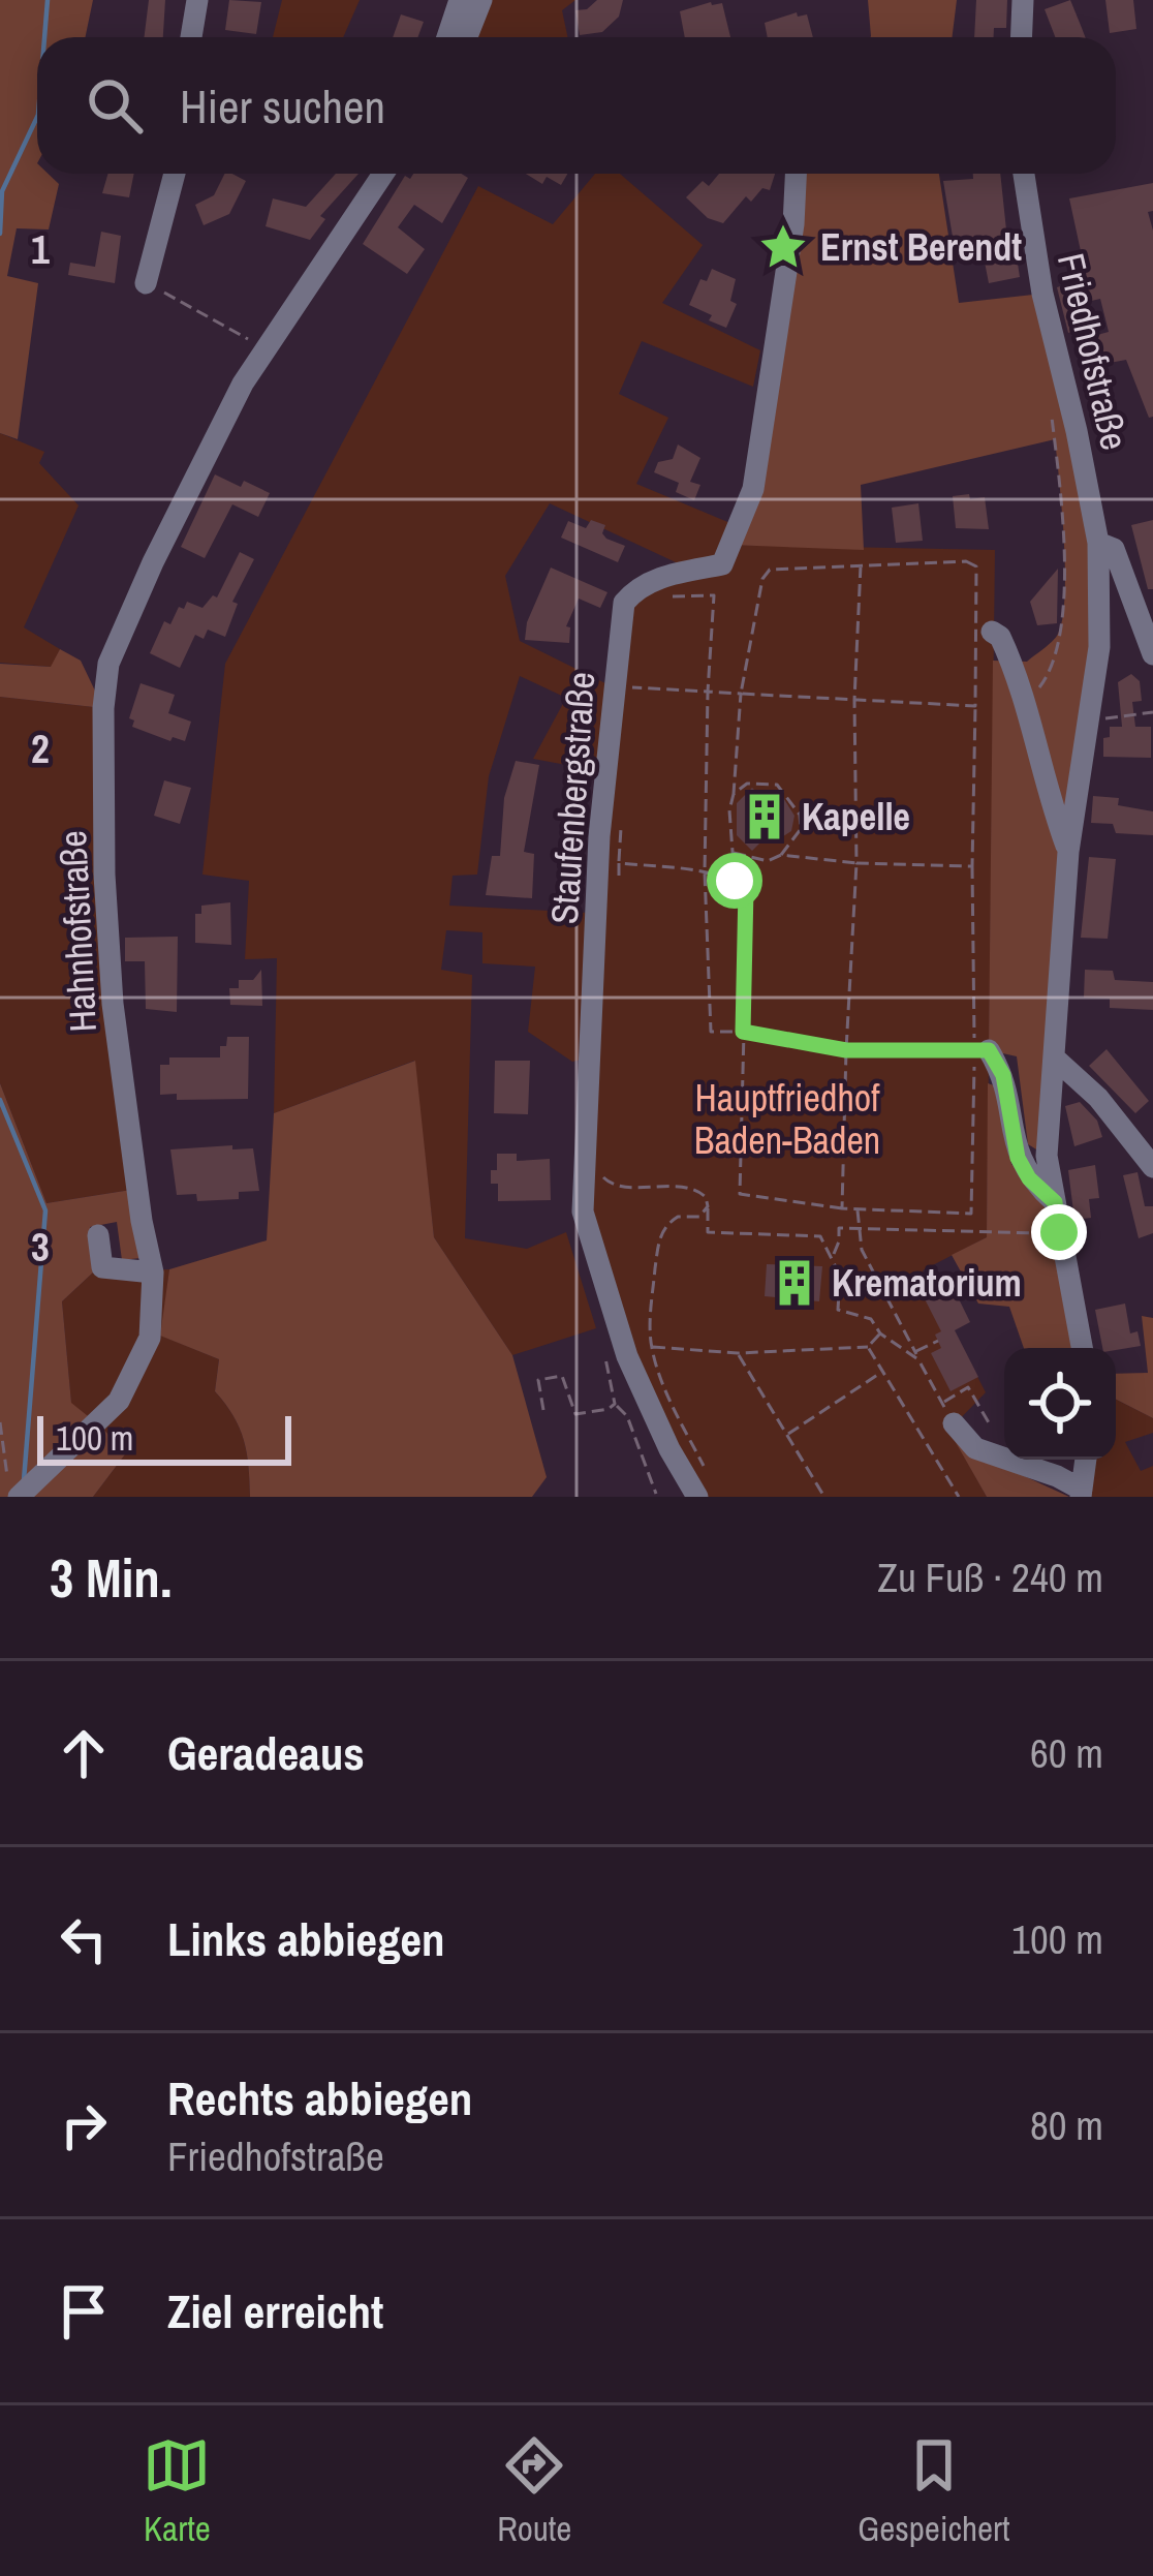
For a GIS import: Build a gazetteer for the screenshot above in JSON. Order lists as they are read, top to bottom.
{
  "streets": {
    "street": ["Friedhofstraße", "Staufenbergstraße", "Hahnhofstraße"]
  },
  "parks": ["Hauptfriedhof Baden-Baden"],
  "places": {
    "place": ["Ernst Berendt"],
    "building": ["Kapelle", "Krematorium"]
  },
  "scale_bar": "100 m",
  "page": {
    "search": "Hier suchen",
    "scale": "100 m",
    "heading": ["3 Min.", "Zu Fuß · 240 m"],
    "list": [
      ["Geradeaus", "60 m"],
      ["Links abbiegen", "100 m"],
      ["Rechts abbiegen", "Friedhofstraße", "80 m"],
      "Ziel erreicht"
    ],
    "nav": ["Karte", "Route", "Gespeichert"]
  },
  "grid": {
    "rows": ["1", "2", "3"]
  }
}
